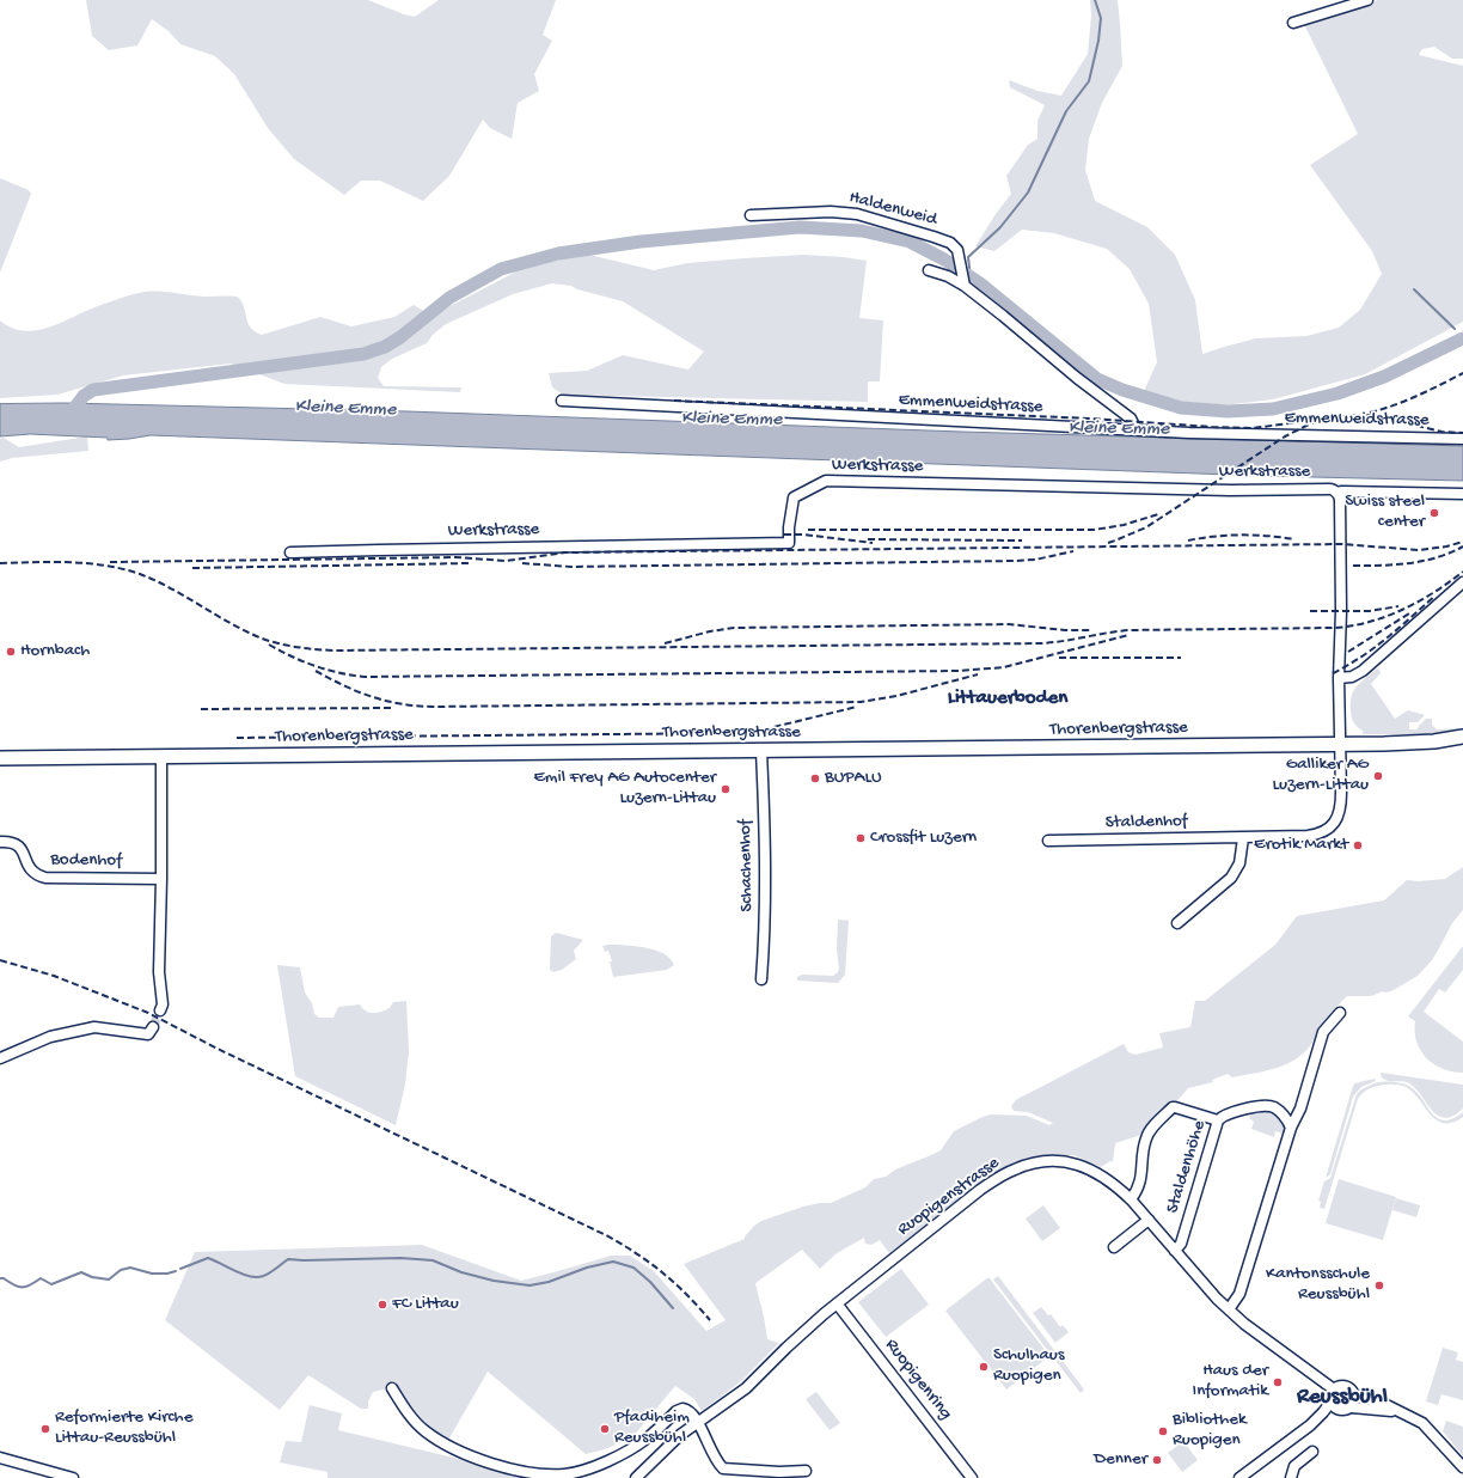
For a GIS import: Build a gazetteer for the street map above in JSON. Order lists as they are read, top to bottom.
{
  "streets": {
    "main road": ["Thorenbergstrasse"],
    "street": [
      "Haldenweid",
      "Emmenweidstrasse",
      "Werkstrasse",
      "Staldenhof",
      "Bodenhof",
      "Schachenhof",
      "Staldenhöhe",
      "Ruopigenstrasse",
      "Ruopigenring"
    ]
  },
  "crossings": [
    ["Thorenbergstrasse", "Staldenhof"],
    ["Thorenbergstrasse", "Schachenhof"],
    ["Staldenhöhe", "Ruopigenstrasse"],
    ["Ruopigenstrasse", "Ruopigenring"]
  ],
  "districts": ["Littauerboden", "Reussbühl"],
  "water": ["Kleine Emme"],
  "places": [
    "Swiss steel center",
    "Hornbach",
    "Galliker AG Luzern-Littau",
    "BUPALU",
    "Emil Frey AG Autocenter Luzern-Littau",
    "Crossfit Luzern",
    "Erotik Markt",
    "Kantonsschule Reussbühl",
    "FC Littau",
    "Schulhaus Ruopigen",
    "Haus der Informatik",
    "Reformierte Kirche Littau-Reussbühl",
    "Pfadiheim Reussbühl",
    "Bibliothek Ruopigen",
    "Denner"
  ]
}
